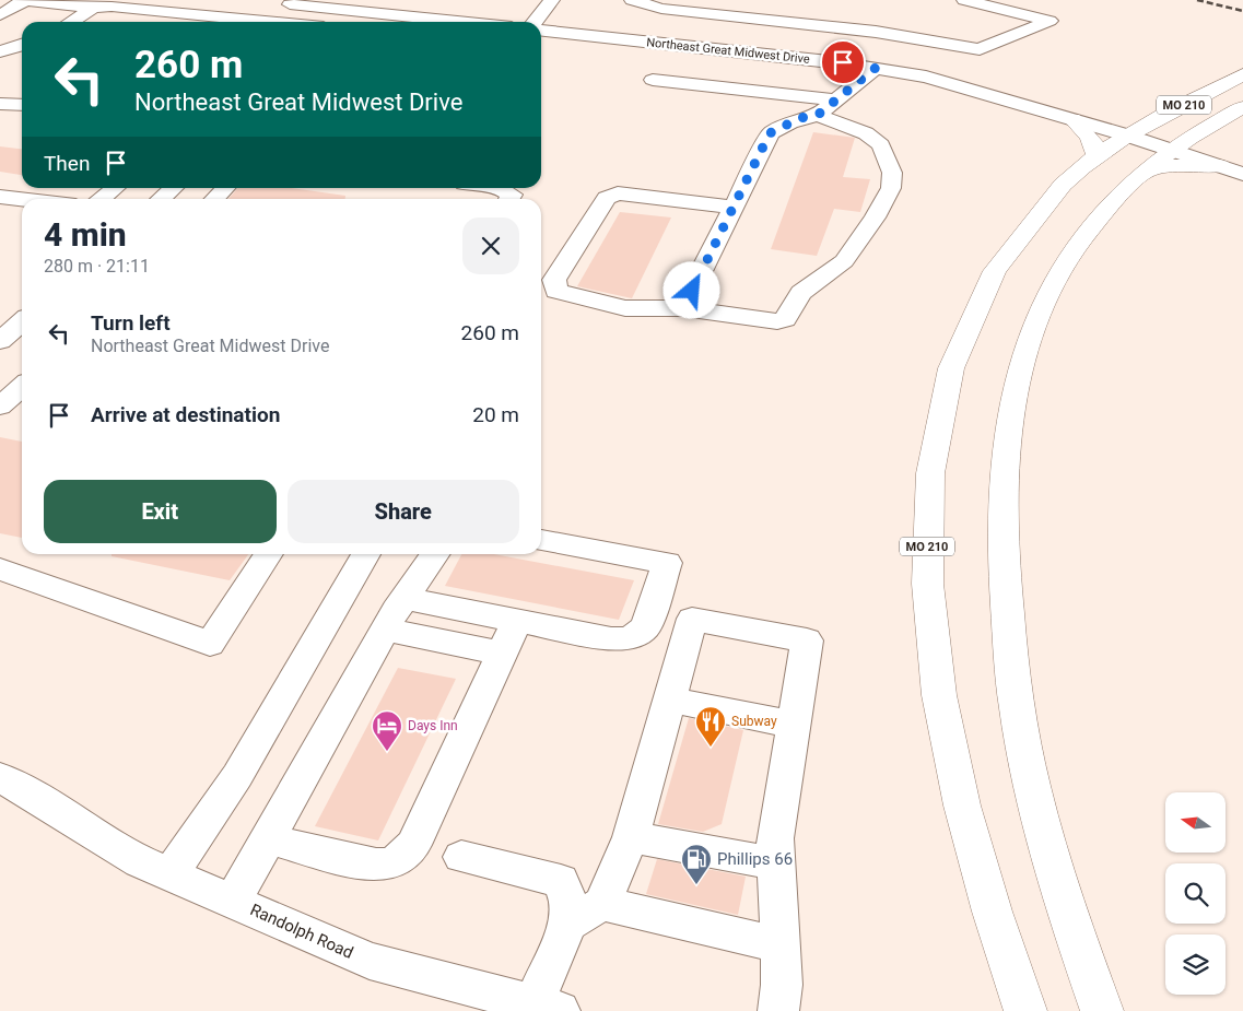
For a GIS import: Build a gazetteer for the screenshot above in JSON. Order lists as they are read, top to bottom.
{
  "streets": {
    "highway": ["MO 210"],
    "street": ["Northeast Great Midwest Drive", "Randolph Road"]
  },
  "crossings": [
    ["Northeast Great Midwest Drive", "MO 210"]
  ],
  "places": {
    "restaurant": ["Subway"],
    "hotel": ["Days Inn"],
    "fuel station": ["Phillips 66"]
  },
  "north": "left",
  "page": {
    "turn": ["260 m", "Northeast Great Midwest Drive"],
    "then": "Then",
    "heading": ["4 min", "280 m · 21:11"],
    "list": [
      {
        "name": "Turn left",
        "note": "Northeast Great Midwest Drive",
        "value": "260 m"
      },
      {
        "name": "Arrive at destination",
        "value": "20 m"
      }
    ],
    "buttons": ["Exit", "Share"]
  }
}
